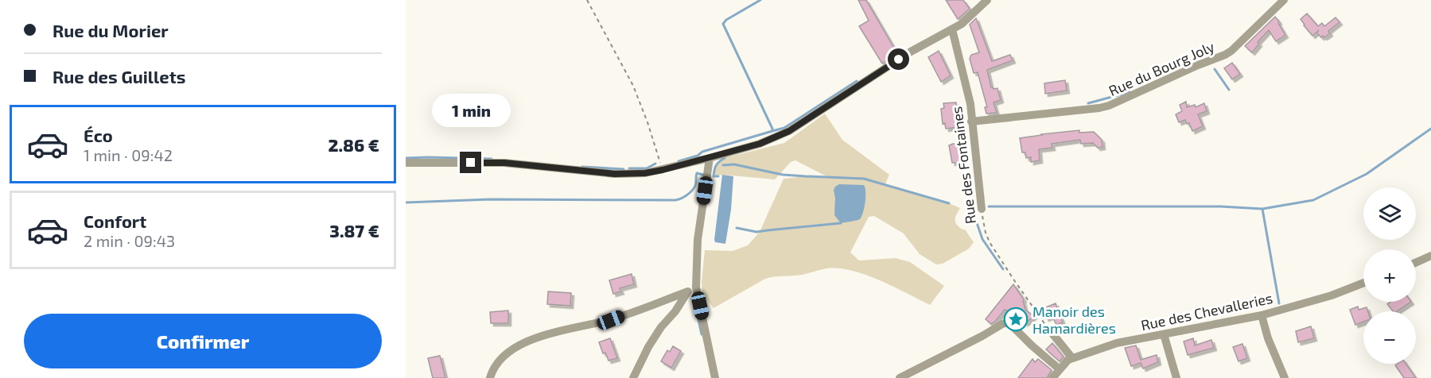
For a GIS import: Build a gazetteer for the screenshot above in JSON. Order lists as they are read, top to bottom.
{
  "streets": {
    "street": ["Rue du Bourg Joly", "Rue des Fontaines", "Rue des Chevalleries"]
  },
  "crossings": [
    ["Rue du Bourg Joly", "Rue des Fontaines"]
  ],
  "places": {
    "place": ["Manoir des Hamardières"]
  },
  "page": {
    "banner": ["Rue du Morier", "Rue des Guillets"],
    "bubble": "1 min",
    "list": [
      {
        "name": "Éco",
        "note": "1 min · 09:42",
        "value": "2.86 €"
      },
      {
        "name": "Confort",
        "note": "2 min · 09:43",
        "value": "3.87 €"
      }
    ],
    "map_buttons": ["+", "−"],
    "buttons": "Confirmer"
  }
}
